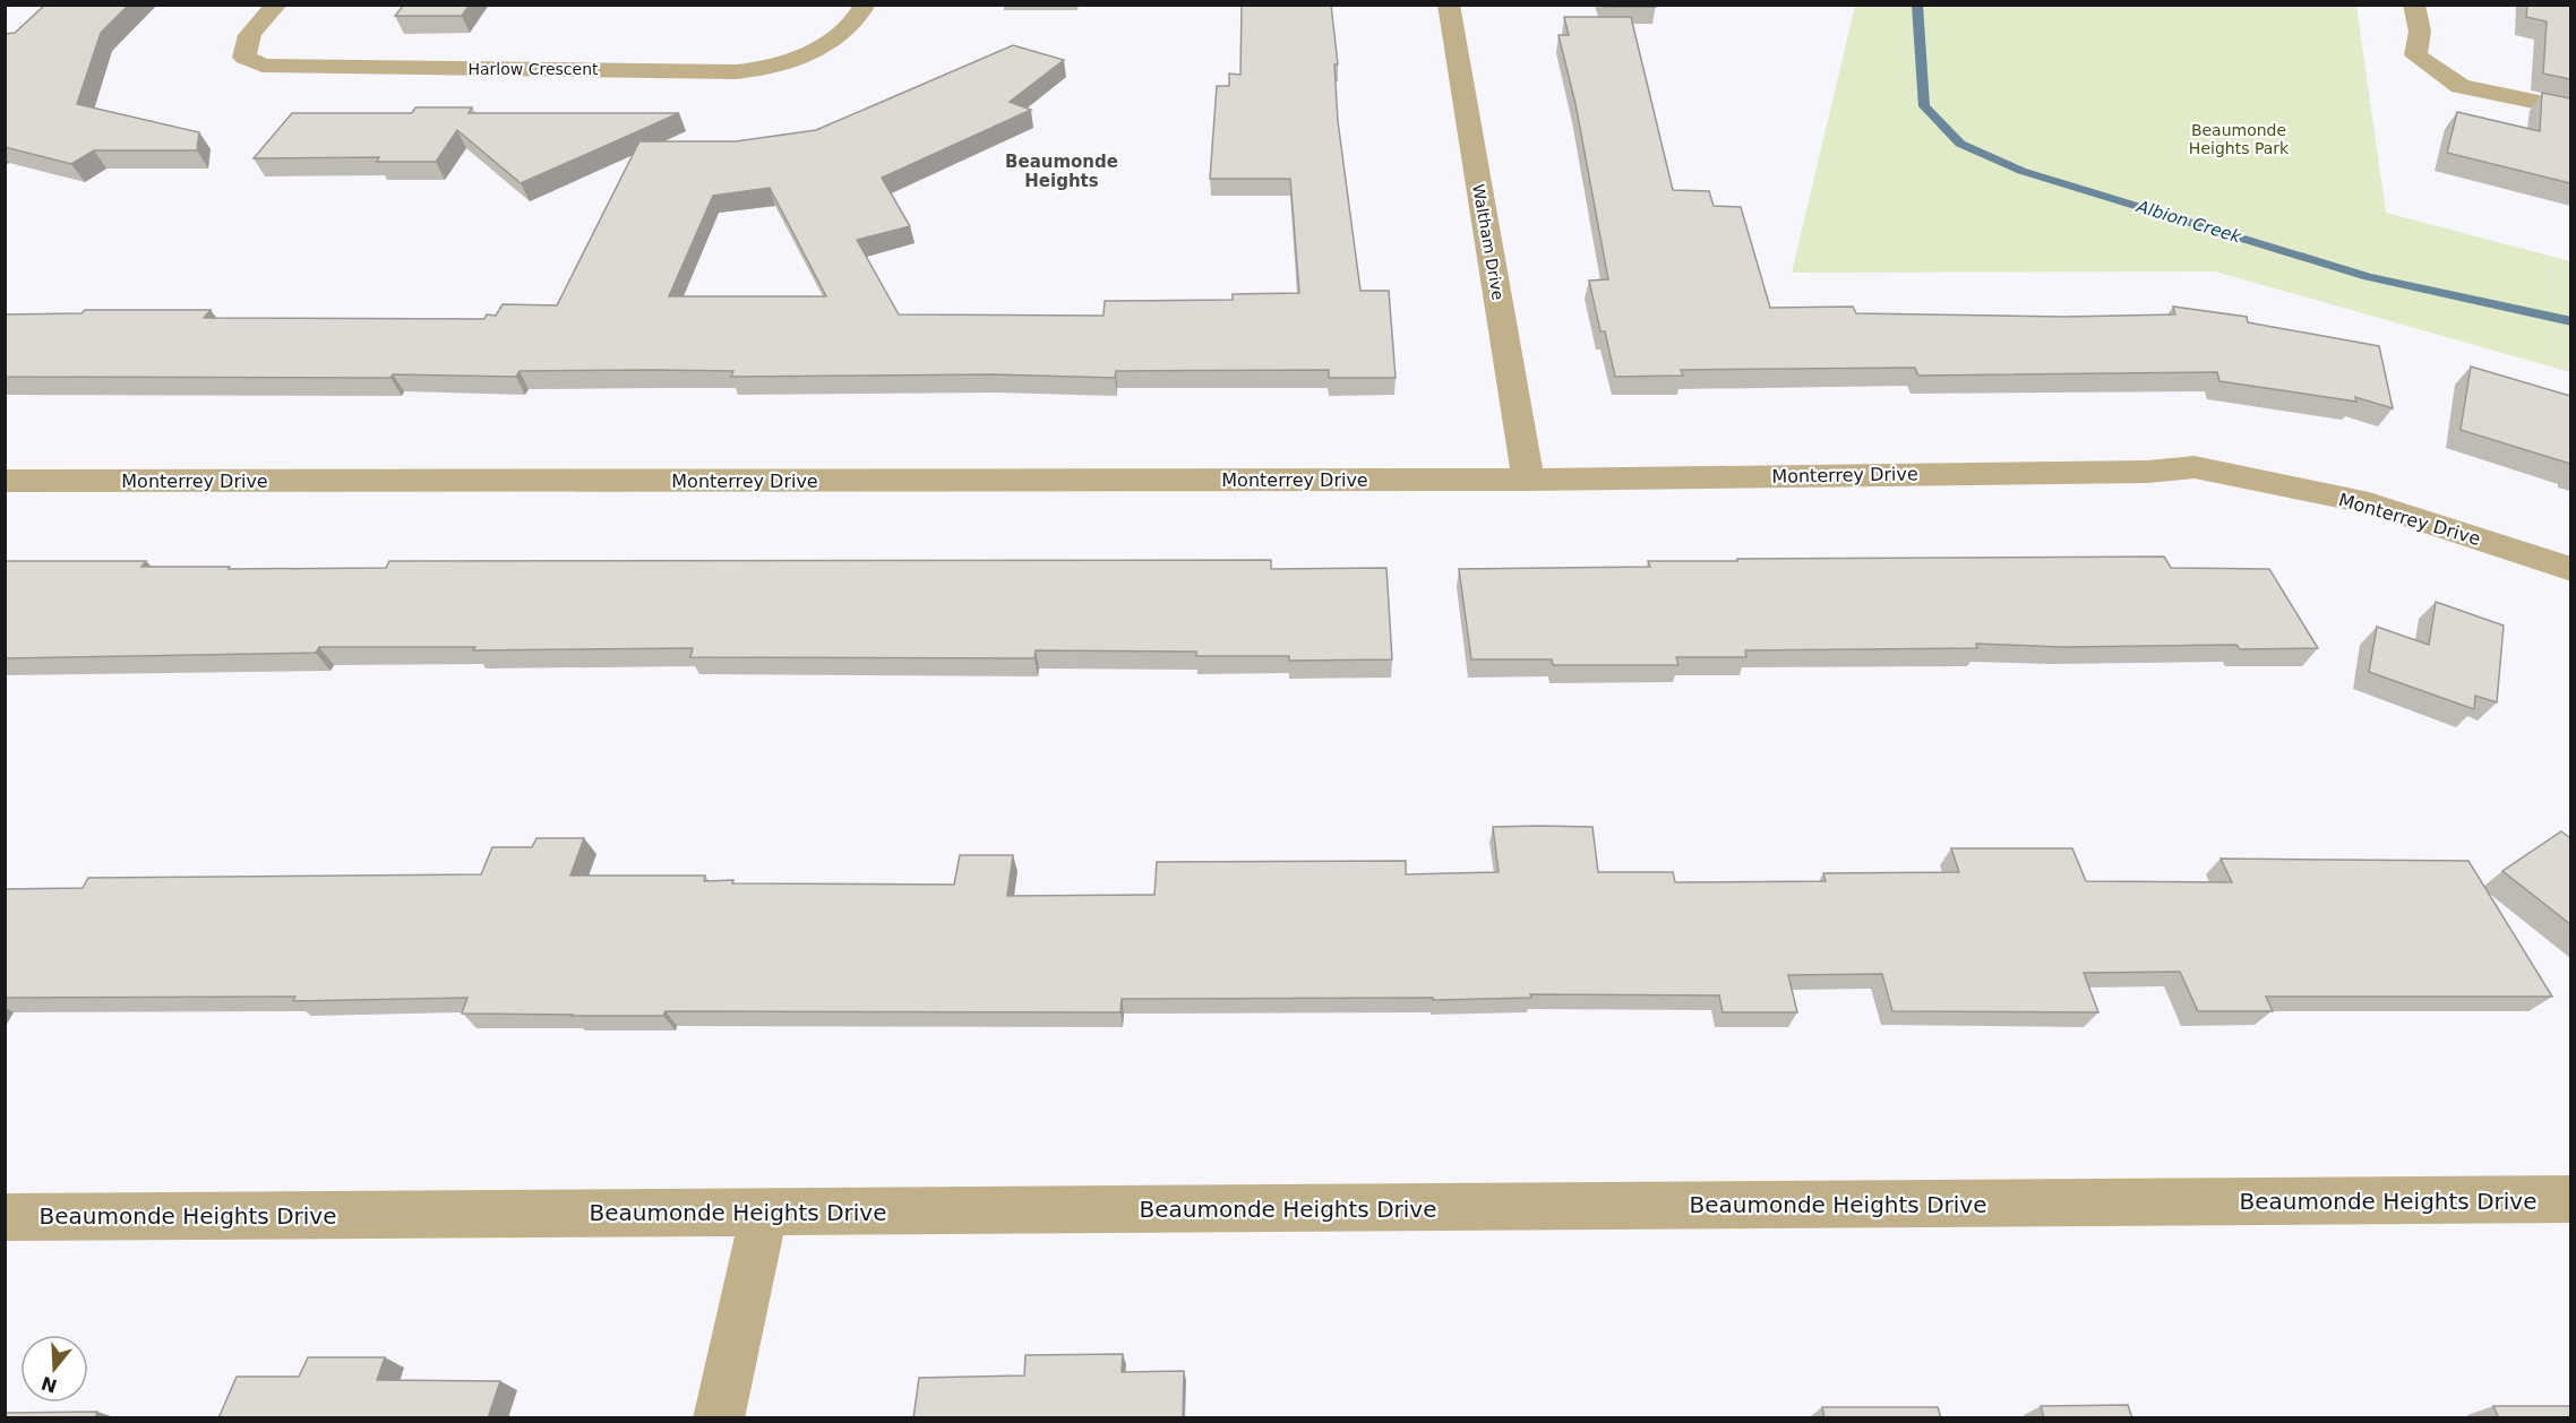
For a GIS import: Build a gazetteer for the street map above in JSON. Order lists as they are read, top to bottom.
{
  "streets": {
    "street": [
      "Harlow Crescent",
      "Waltham Drive",
      "Monterrey Drive",
      "Beaumonde Heights Drive"
    ]
  },
  "crossings": [
    ["Waltham Drive", "Monterrey Drive"]
  ],
  "districts": ["Beaumonde Heights"],
  "water": ["Albion Creek"],
  "parks": ["Beaumonde Heights Park"],
  "north": "bottom"
}
